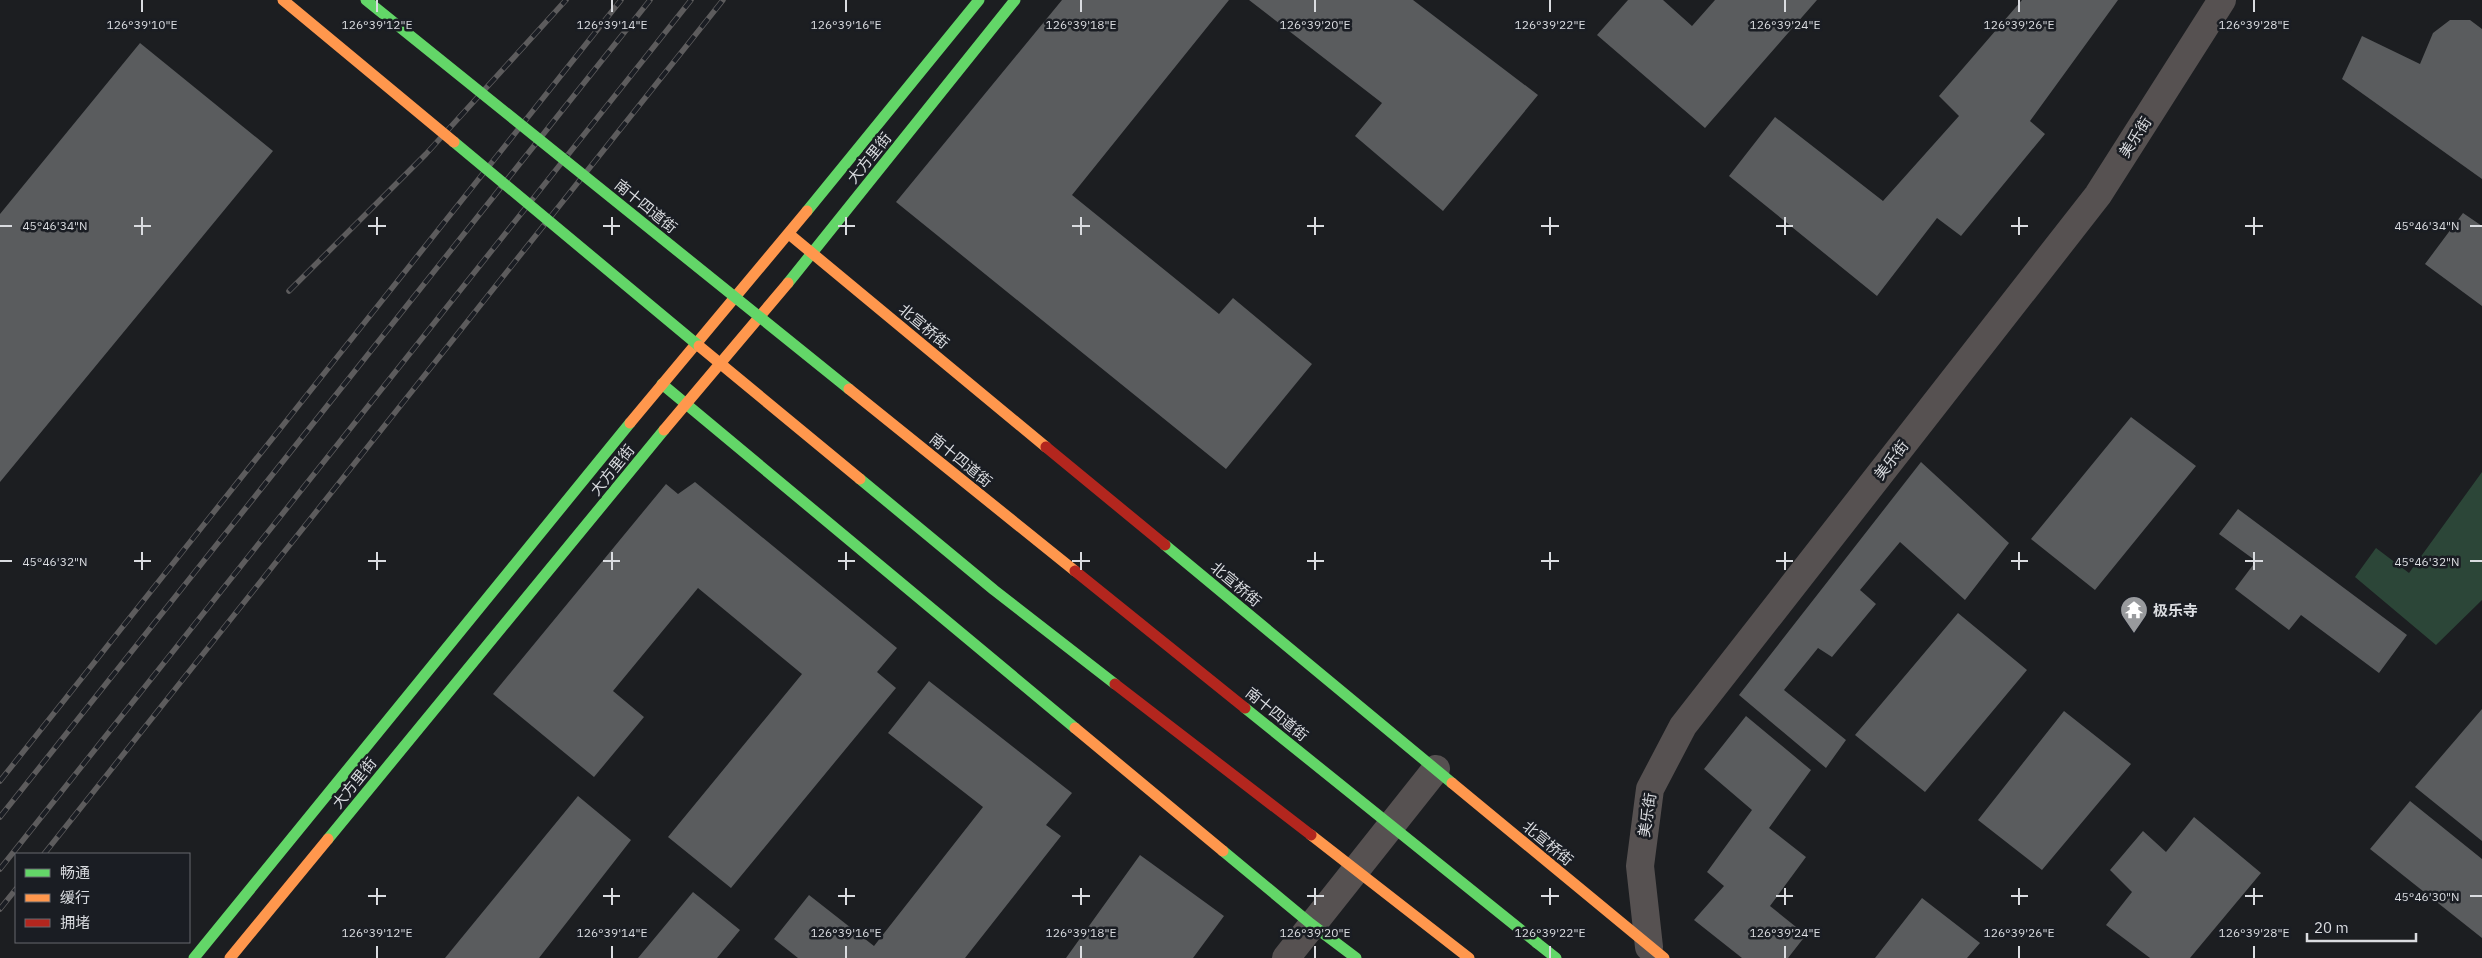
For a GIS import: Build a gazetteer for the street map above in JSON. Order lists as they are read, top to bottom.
{
  "streets": {
    "main road": ["大方里街", "南十四道街", "北宣桥街"],
    "street": ["美乐街"]
  },
  "crossings": [
    ["美乐街", "北宣桥街"],
    ["大方里街", "北宣桥街"]
  ],
  "places": {
    "temple": ["极乐寺"]
  },
  "legend": ["畅通", "缓行", "拥堵"],
  "scale_bar": "20 m",
  "coordinates": [
    "126°39'10\"E",
    "126°39'12\"E",
    "126°39'14\"E",
    "126°39'16\"E",
    "126°39'18\"E",
    "126°39'20\"E",
    "126°39'22\"E",
    "126°39'24\"E",
    "126°39'26\"E",
    "126°39'28\"E",
    "45°46'34\"N",
    "45°46'32\"N",
    "45°46'30\"N"
  ]
}
